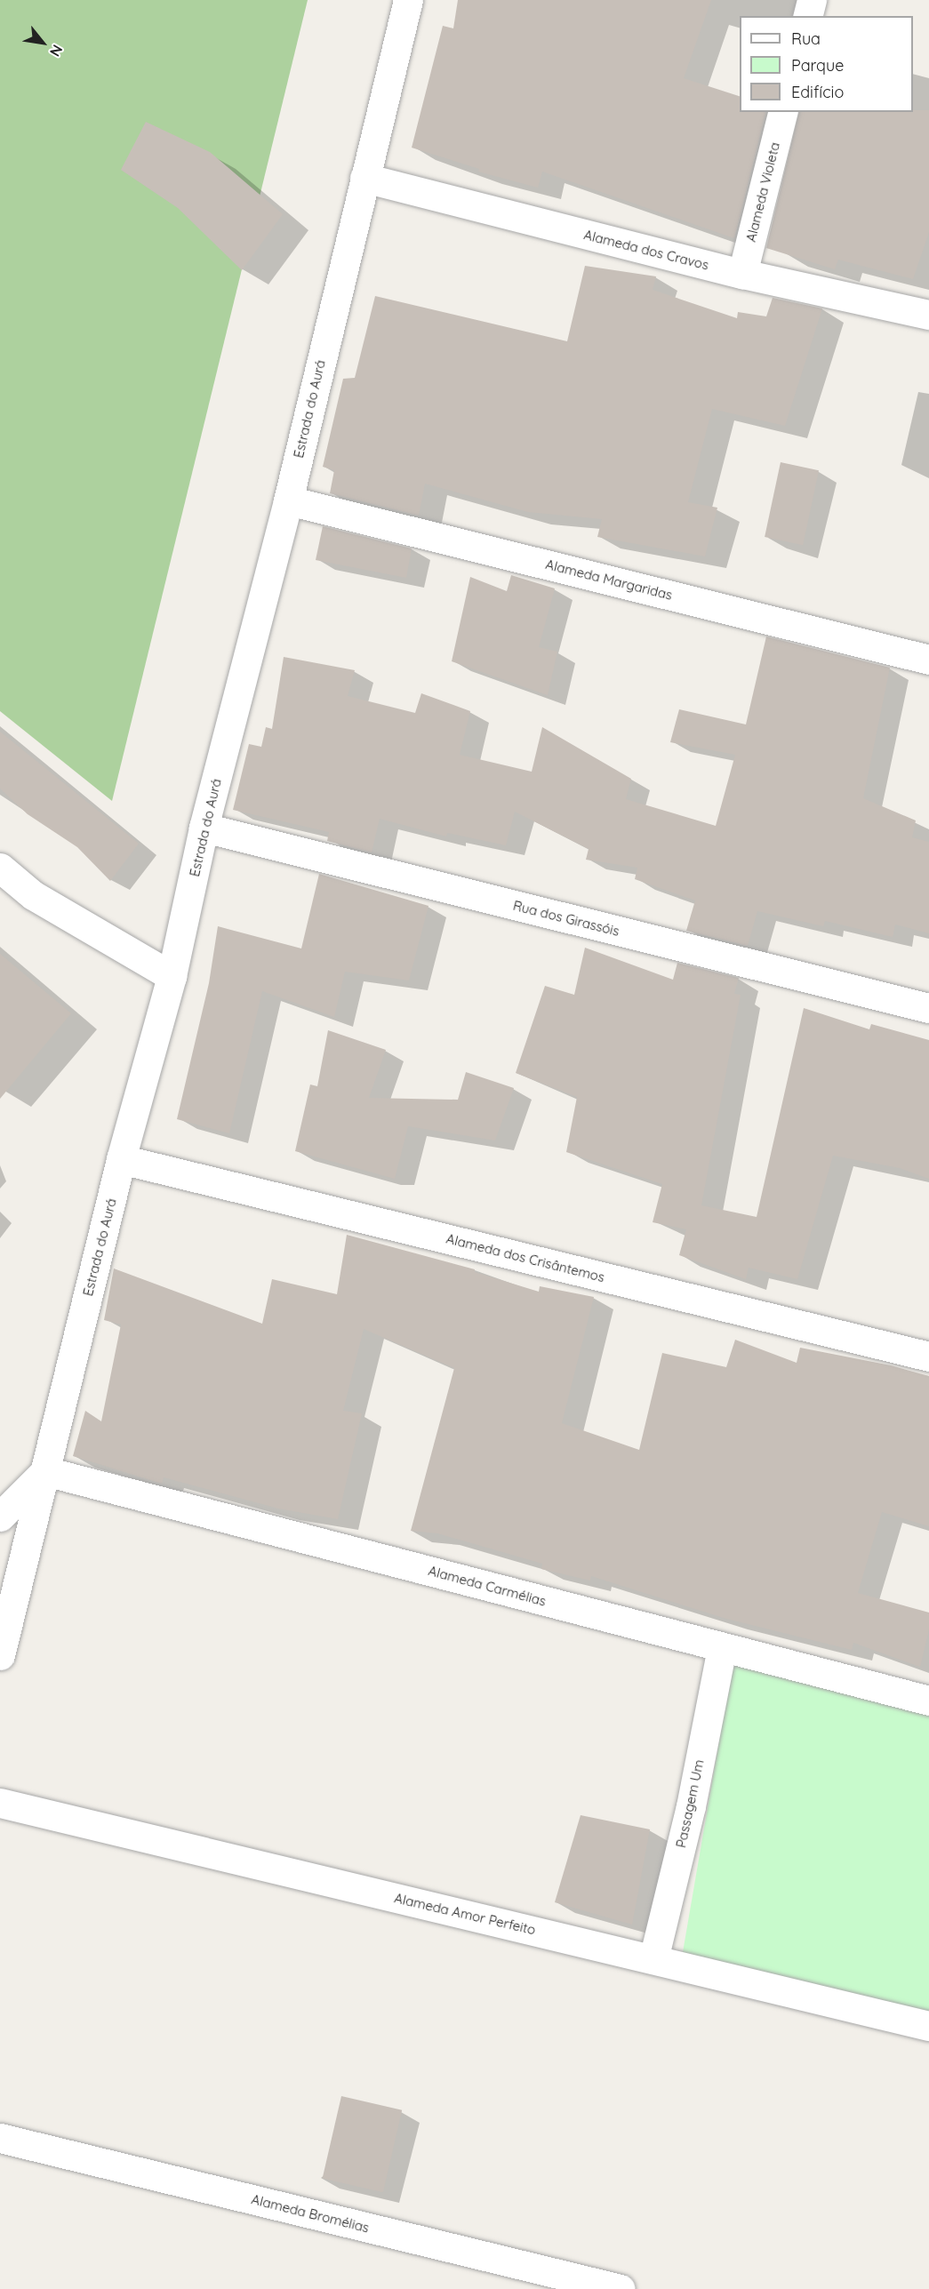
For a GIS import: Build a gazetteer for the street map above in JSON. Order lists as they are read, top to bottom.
{
  "streets": {
    "street": [
      "Alameda Violeta",
      "Alameda dos Cravos",
      "Estrada do Aurá",
      "Alameda Margaridas",
      "Rua dos Girassóis",
      "Alameda dos Crisântemos",
      "Alameda Carmélias",
      "Passagem Um",
      "Alameda Amor Perfeito",
      "Alameda Bromélias"
    ]
  },
  "crossings": [
    ["Alameda Violeta", "Alameda dos Cravos"],
    ["Alameda dos Cravos", "Estrada do Aurá"],
    ["Estrada do Aurá", "Alameda Margaridas"],
    ["Estrada do Aurá", "Rua dos Girassóis"],
    ["Estrada do Aurá", "Alameda dos Crisântemos"],
    ["Estrada do Aurá", "Alameda Carmélias"],
    ["Alameda Carmélias", "Passagem Um"],
    ["Passagem Um", "Alameda Amor Perfeito"]
  ],
  "legend": ["Rua", "Parque", "Edifício"],
  "north": "bottom right"
}
